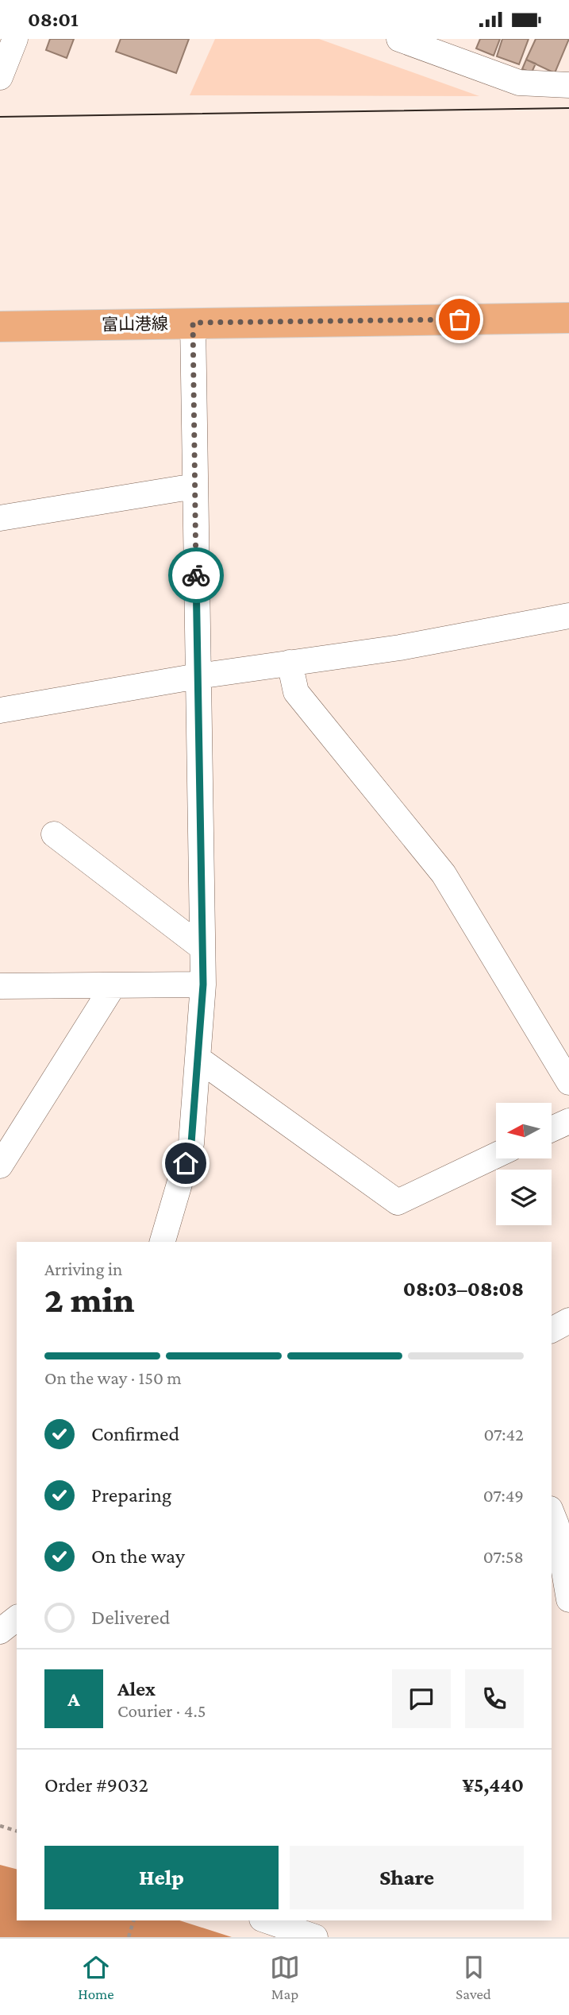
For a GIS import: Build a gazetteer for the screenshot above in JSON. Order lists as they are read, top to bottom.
{
  "streets": {
    "main road": ["富山港線"]
  },
  "north": "left",
  "page": {
    "status": "08:01",
    "heading": ["2 min", "Arriving in", "08:03–08:08"],
    "panel": [
      "Alex",
      "Courier · 4.5",
      "Order #9032",
      "¥5,440"
    ],
    "bar": "On the way · 150 m",
    "list": [
      ["Confirmed", "07:42"],
      ["Preparing", "07:49"],
      ["On the way", "07:58"],
      "Delivered"
    ],
    "round": "A",
    "buttons": ["Help", "Share"],
    "tabs": ["Home", "Map", "Saved"]
  }
}
